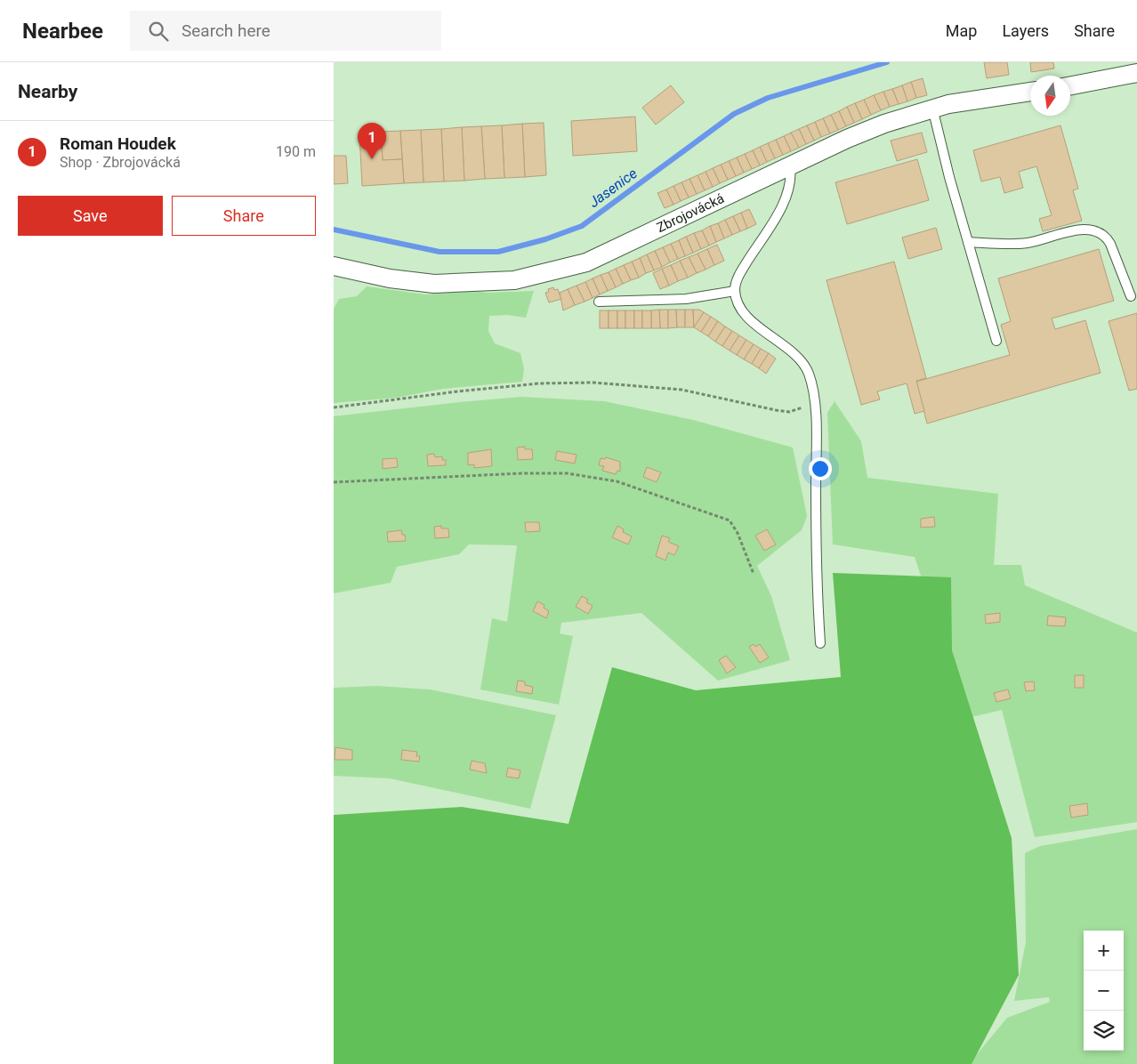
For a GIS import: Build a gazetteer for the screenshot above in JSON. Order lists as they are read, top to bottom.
{
  "streets": {
    "street": ["Zbrojovácká"]
  },
  "water": ["Jasenice"],
  "north": "bottom",
  "page": {
    "header": "Nearbee",
    "search": "Search here",
    "nav": ["Map", "Layers", "Share"],
    "heading": "Nearby",
    "list": [
      {
        "mark": "1",
        "name": "Roman Houdek",
        "note": "Shop · Zbrojovácká",
        "value": "190 m"
      }
    ],
    "pins": "1",
    "buttons": ["Save", "Share"],
    "map_buttons": ["+", "−"]
  }
}
